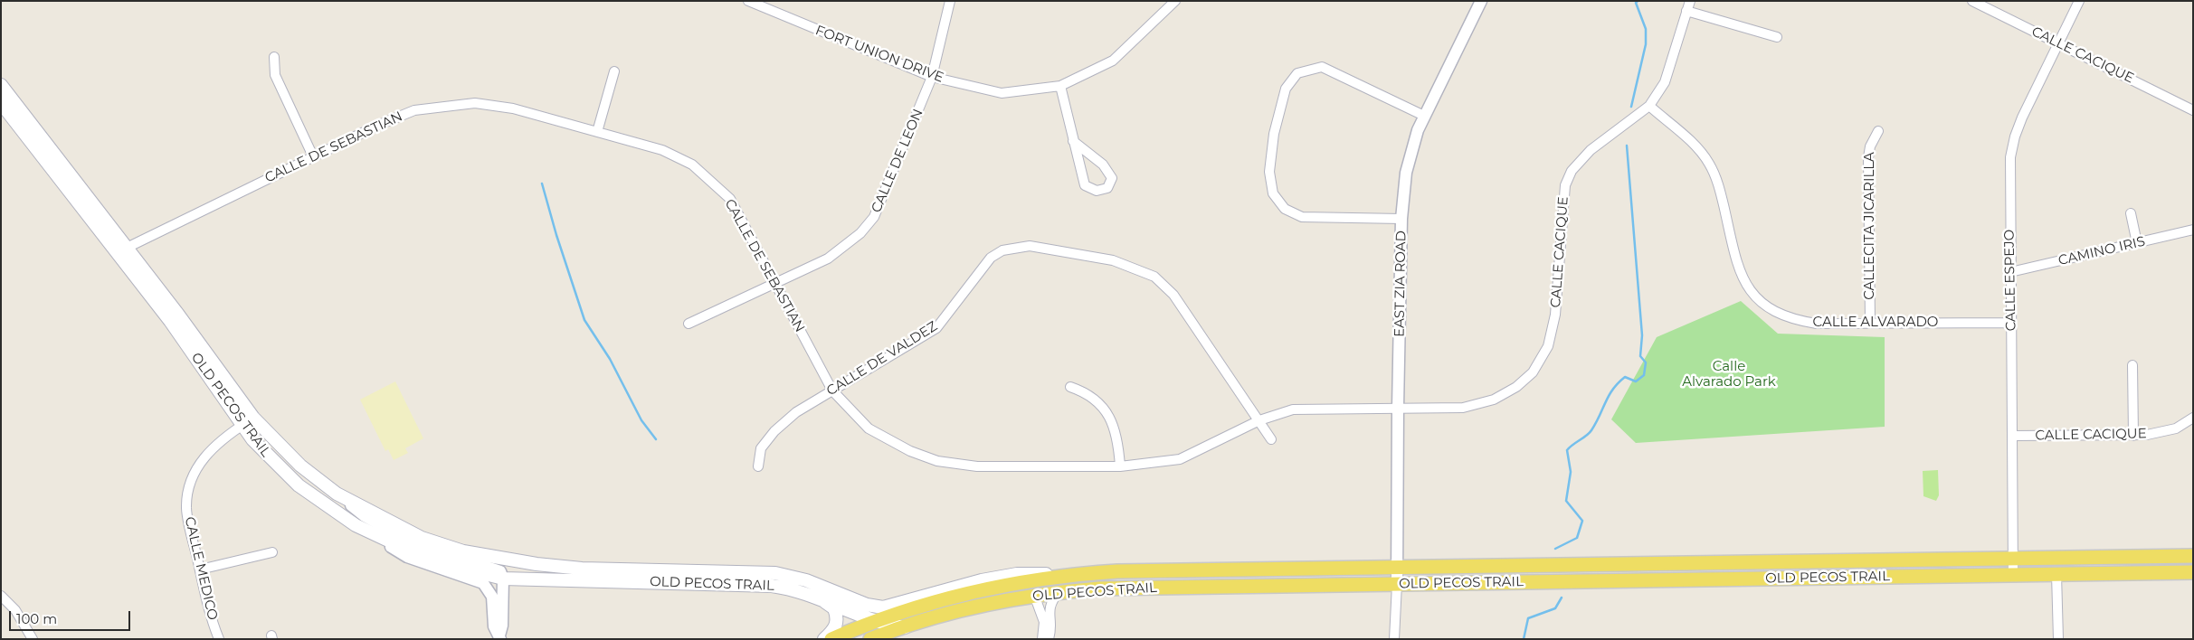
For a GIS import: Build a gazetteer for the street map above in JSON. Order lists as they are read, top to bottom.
{
  "streets": {
    "main road": ["OLD PECOS TRAIL"],
    "street": [
      "FORT UNION DRIVE",
      "CALLE CACIQUE",
      "CALLE DE SEBASTIAN",
      "CALLE DE LEON",
      "CALLECITA JICARILLA",
      "CAMINO IRIS",
      "CALLE ESPEJO",
      "EAST ZIA ROAD",
      "CALLE ALVARADO",
      "CALLE DE VALDEZ",
      "CALLE MEDICO"
    ]
  },
  "crossings": [
    ["FORT UNION DRIVE", "CALLE DE LEON"],
    ["CALLE CACIQUE", "CALLE DE SEBASTIAN"],
    ["CALLE CACIQUE", "CALLE ESPEJO"],
    ["CALLE CACIQUE", "EAST ZIA ROAD"],
    ["CALLE CACIQUE", "CALLE ALVARADO"],
    ["CALLE DE SEBASTIAN", "CALLE DE LEON"],
    ["CALLE DE SEBASTIAN", "EAST ZIA ROAD"],
    ["CALLE DE SEBASTIAN", "CALLE DE VALDEZ"],
    ["CALLE DE SEBASTIAN", "OLD PECOS TRAIL"],
    ["CALLECITA JICARILLA", "CALLE ALVARADO"],
    ["CAMINO IRIS", "CALLE ESPEJO"],
    ["CALLE ESPEJO", "CALLE ALVARADO"],
    ["CALLE ESPEJO", "OLD PECOS TRAIL"],
    ["EAST ZIA ROAD", "OLD PECOS TRAIL"],
    ["OLD PECOS TRAIL", "CALLE MEDICO"]
  ],
  "parks": ["Calle Alvarado Park"],
  "scale_bar": "100 m"
}
